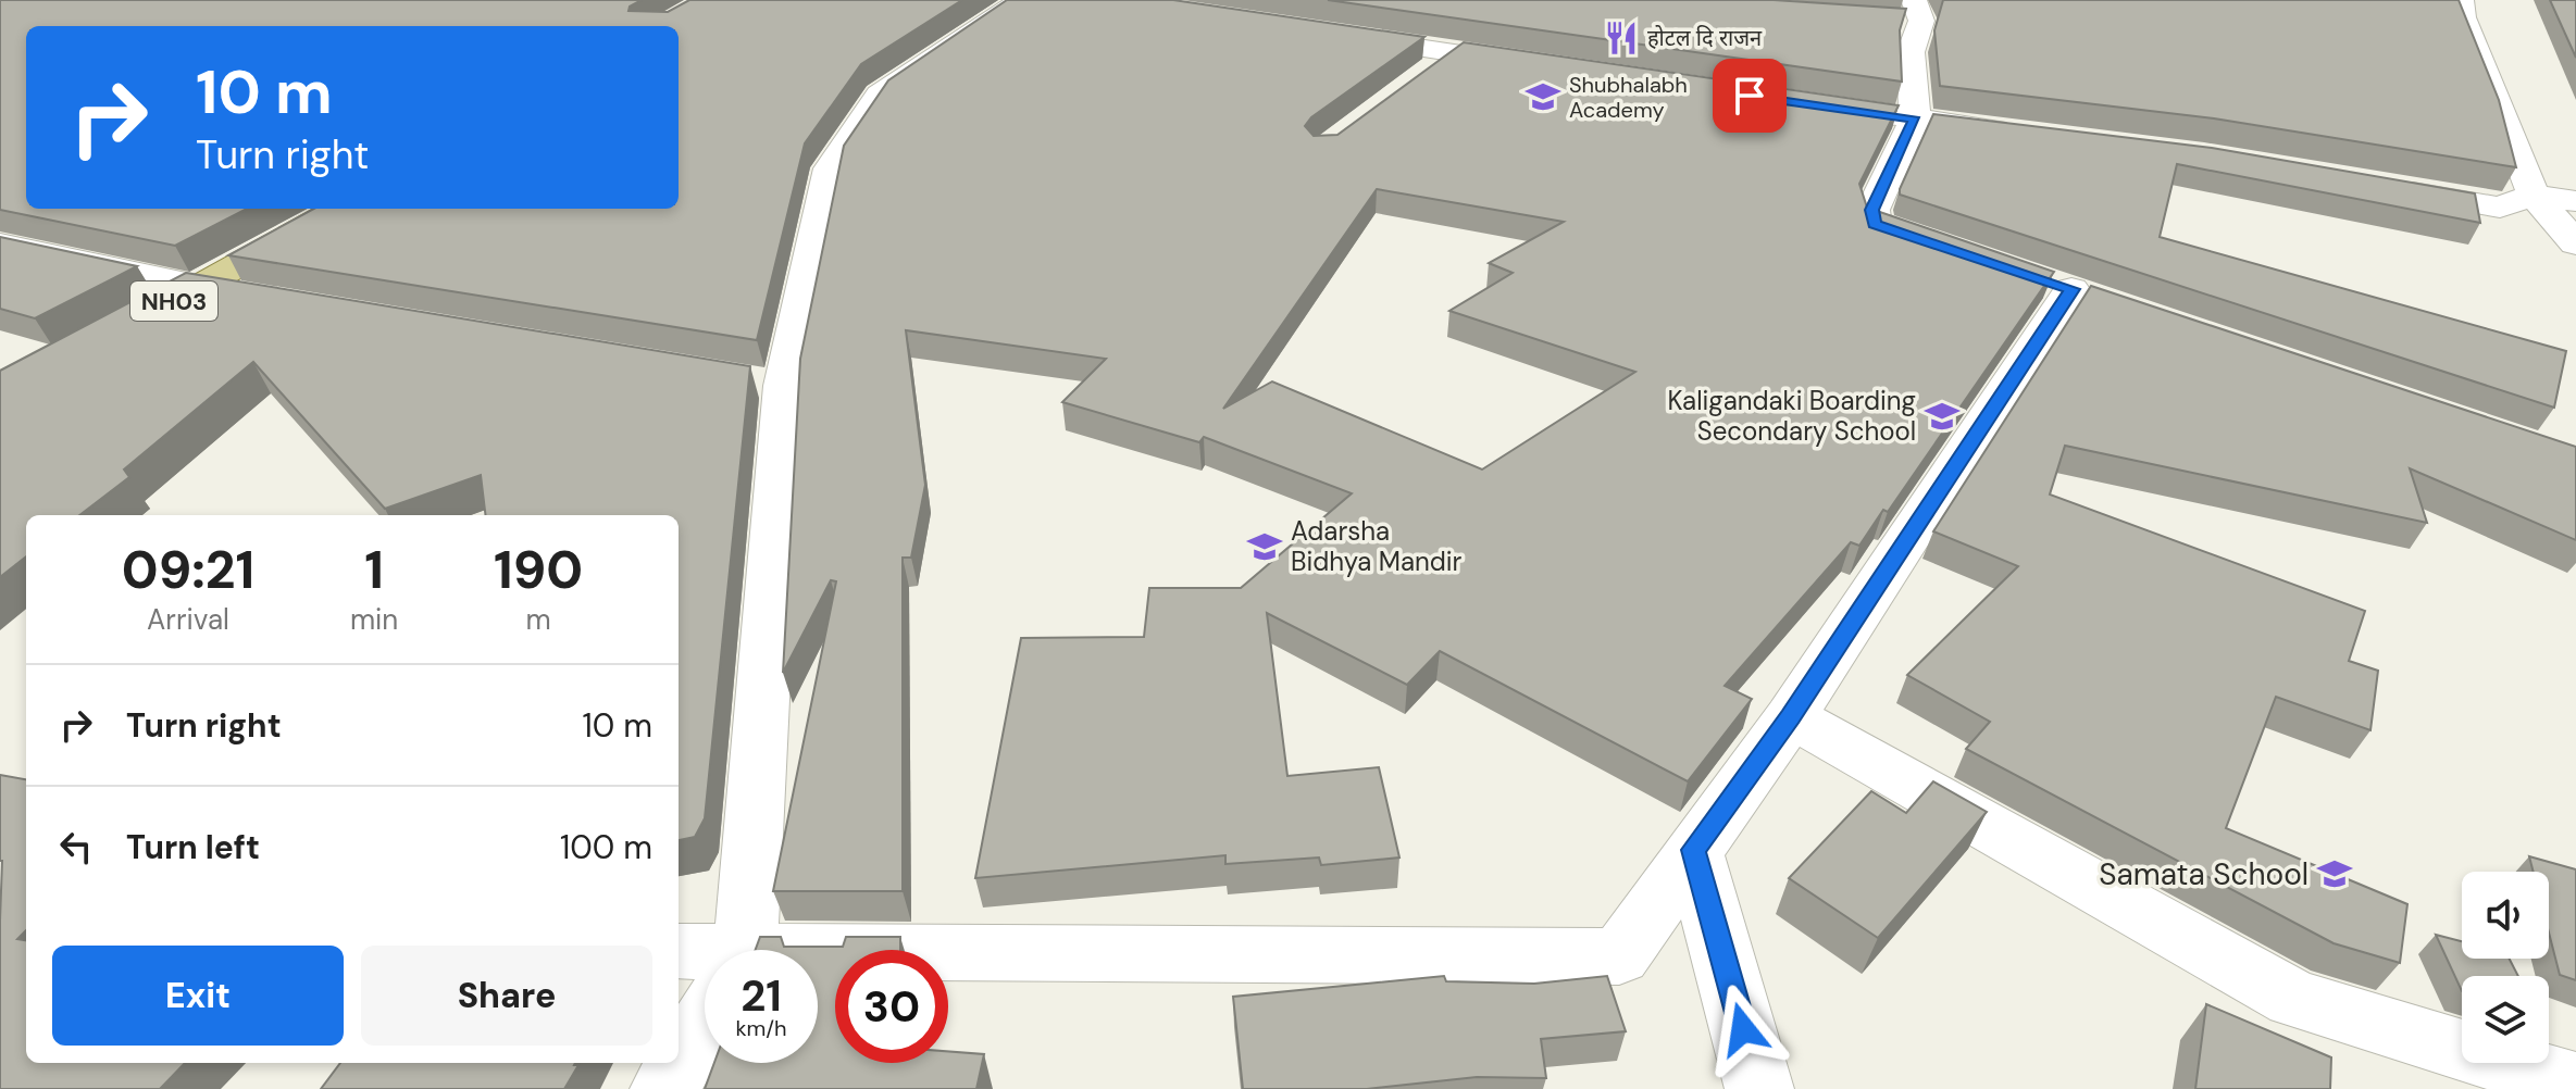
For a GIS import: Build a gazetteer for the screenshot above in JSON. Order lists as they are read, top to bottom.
{
  "streets": {
    "main road": ["NH03"]
  },
  "places": {
    "restaurant": ["होटल दि राजन"],
    "school or university": [
      "Shubhalabh Academy",
      "Kaligandaki Boarding Secondary School",
      "Adarsha Bidhya Mandir",
      "Samata School"
    ]
  },
  "page": {
    "turn": ["10 m", "Turn right"],
    "eta": [
      "09:21",
      "Arrival",
      "1",
      "min",
      "190",
      "m"
    ],
    "list": [
      {
        "name": "Turn right",
        "value": "10 m"
      },
      {
        "name": "Turn left",
        "value": "100 m"
      }
    ],
    "buttons": ["Exit", "Share"],
    "speed": "21 km/h",
    "limit": "30"
  }
}
